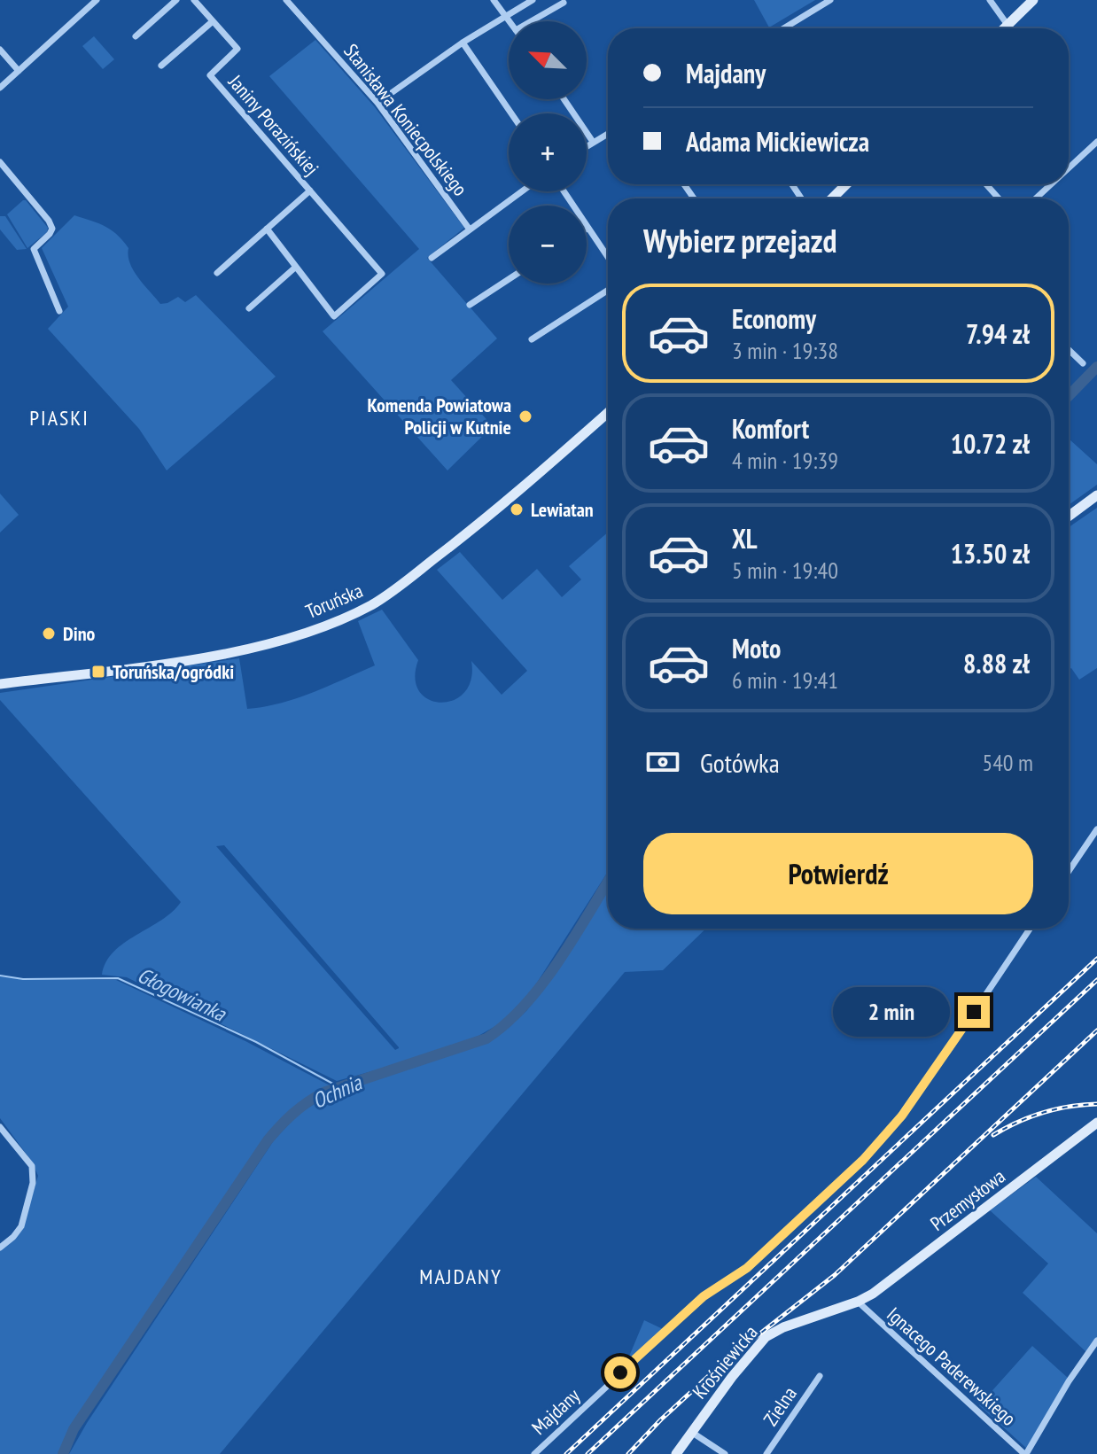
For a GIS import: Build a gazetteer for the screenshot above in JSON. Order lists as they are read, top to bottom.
{
  "streets": {
    "street": [
      "Stanisława Koniecpolskiego",
      "Janiny Porazińskiej",
      "Toruńska",
      "Przemysłowa",
      "Krośniewicka",
      "Ignacego Paderewskiego",
      "Zielna",
      "Majdany"
    ]
  },
  "crossings": [
    ["Przemysłowa", "Krośniewicka"],
    ["Przemysłowa", "Ignacego Paderewskiego"],
    ["Krośniewicka", "Ignacego Paderewskiego"]
  ],
  "districts": ["PIASKI", "MAJDANY"],
  "water": ["Głogowianka", "Ochnia"],
  "places": {
    "other": ["Komenda Powiatowa Policji w Kutnie", "Lewiatan", "Dino"],
    "transit": ["Toruńska/ogródki"]
  },
  "north": "top left",
  "page": {
    "map_buttons": ["+", "−"],
    "banner": ["Majdany", "Adama Mickiewicza"],
    "heading": "Wybierz przejazd",
    "list": [
      {
        "name": "Economy",
        "note": "3 min · 19:38",
        "value": "7.94 zł"
      },
      {
        "name": "Komfort",
        "note": "4 min · 19:39",
        "value": "10.72 zł"
      },
      {
        "name": "XL",
        "note": "5 min · 19:40",
        "value": "13.50 zł"
      },
      {
        "name": "Moto",
        "note": "6 min · 19:41",
        "value": "8.88 zł"
      }
    ],
    "pay": ["Gotówka", "540 m"],
    "buttons": "Potwierdź",
    "bubble": "2 min"
  }
}
